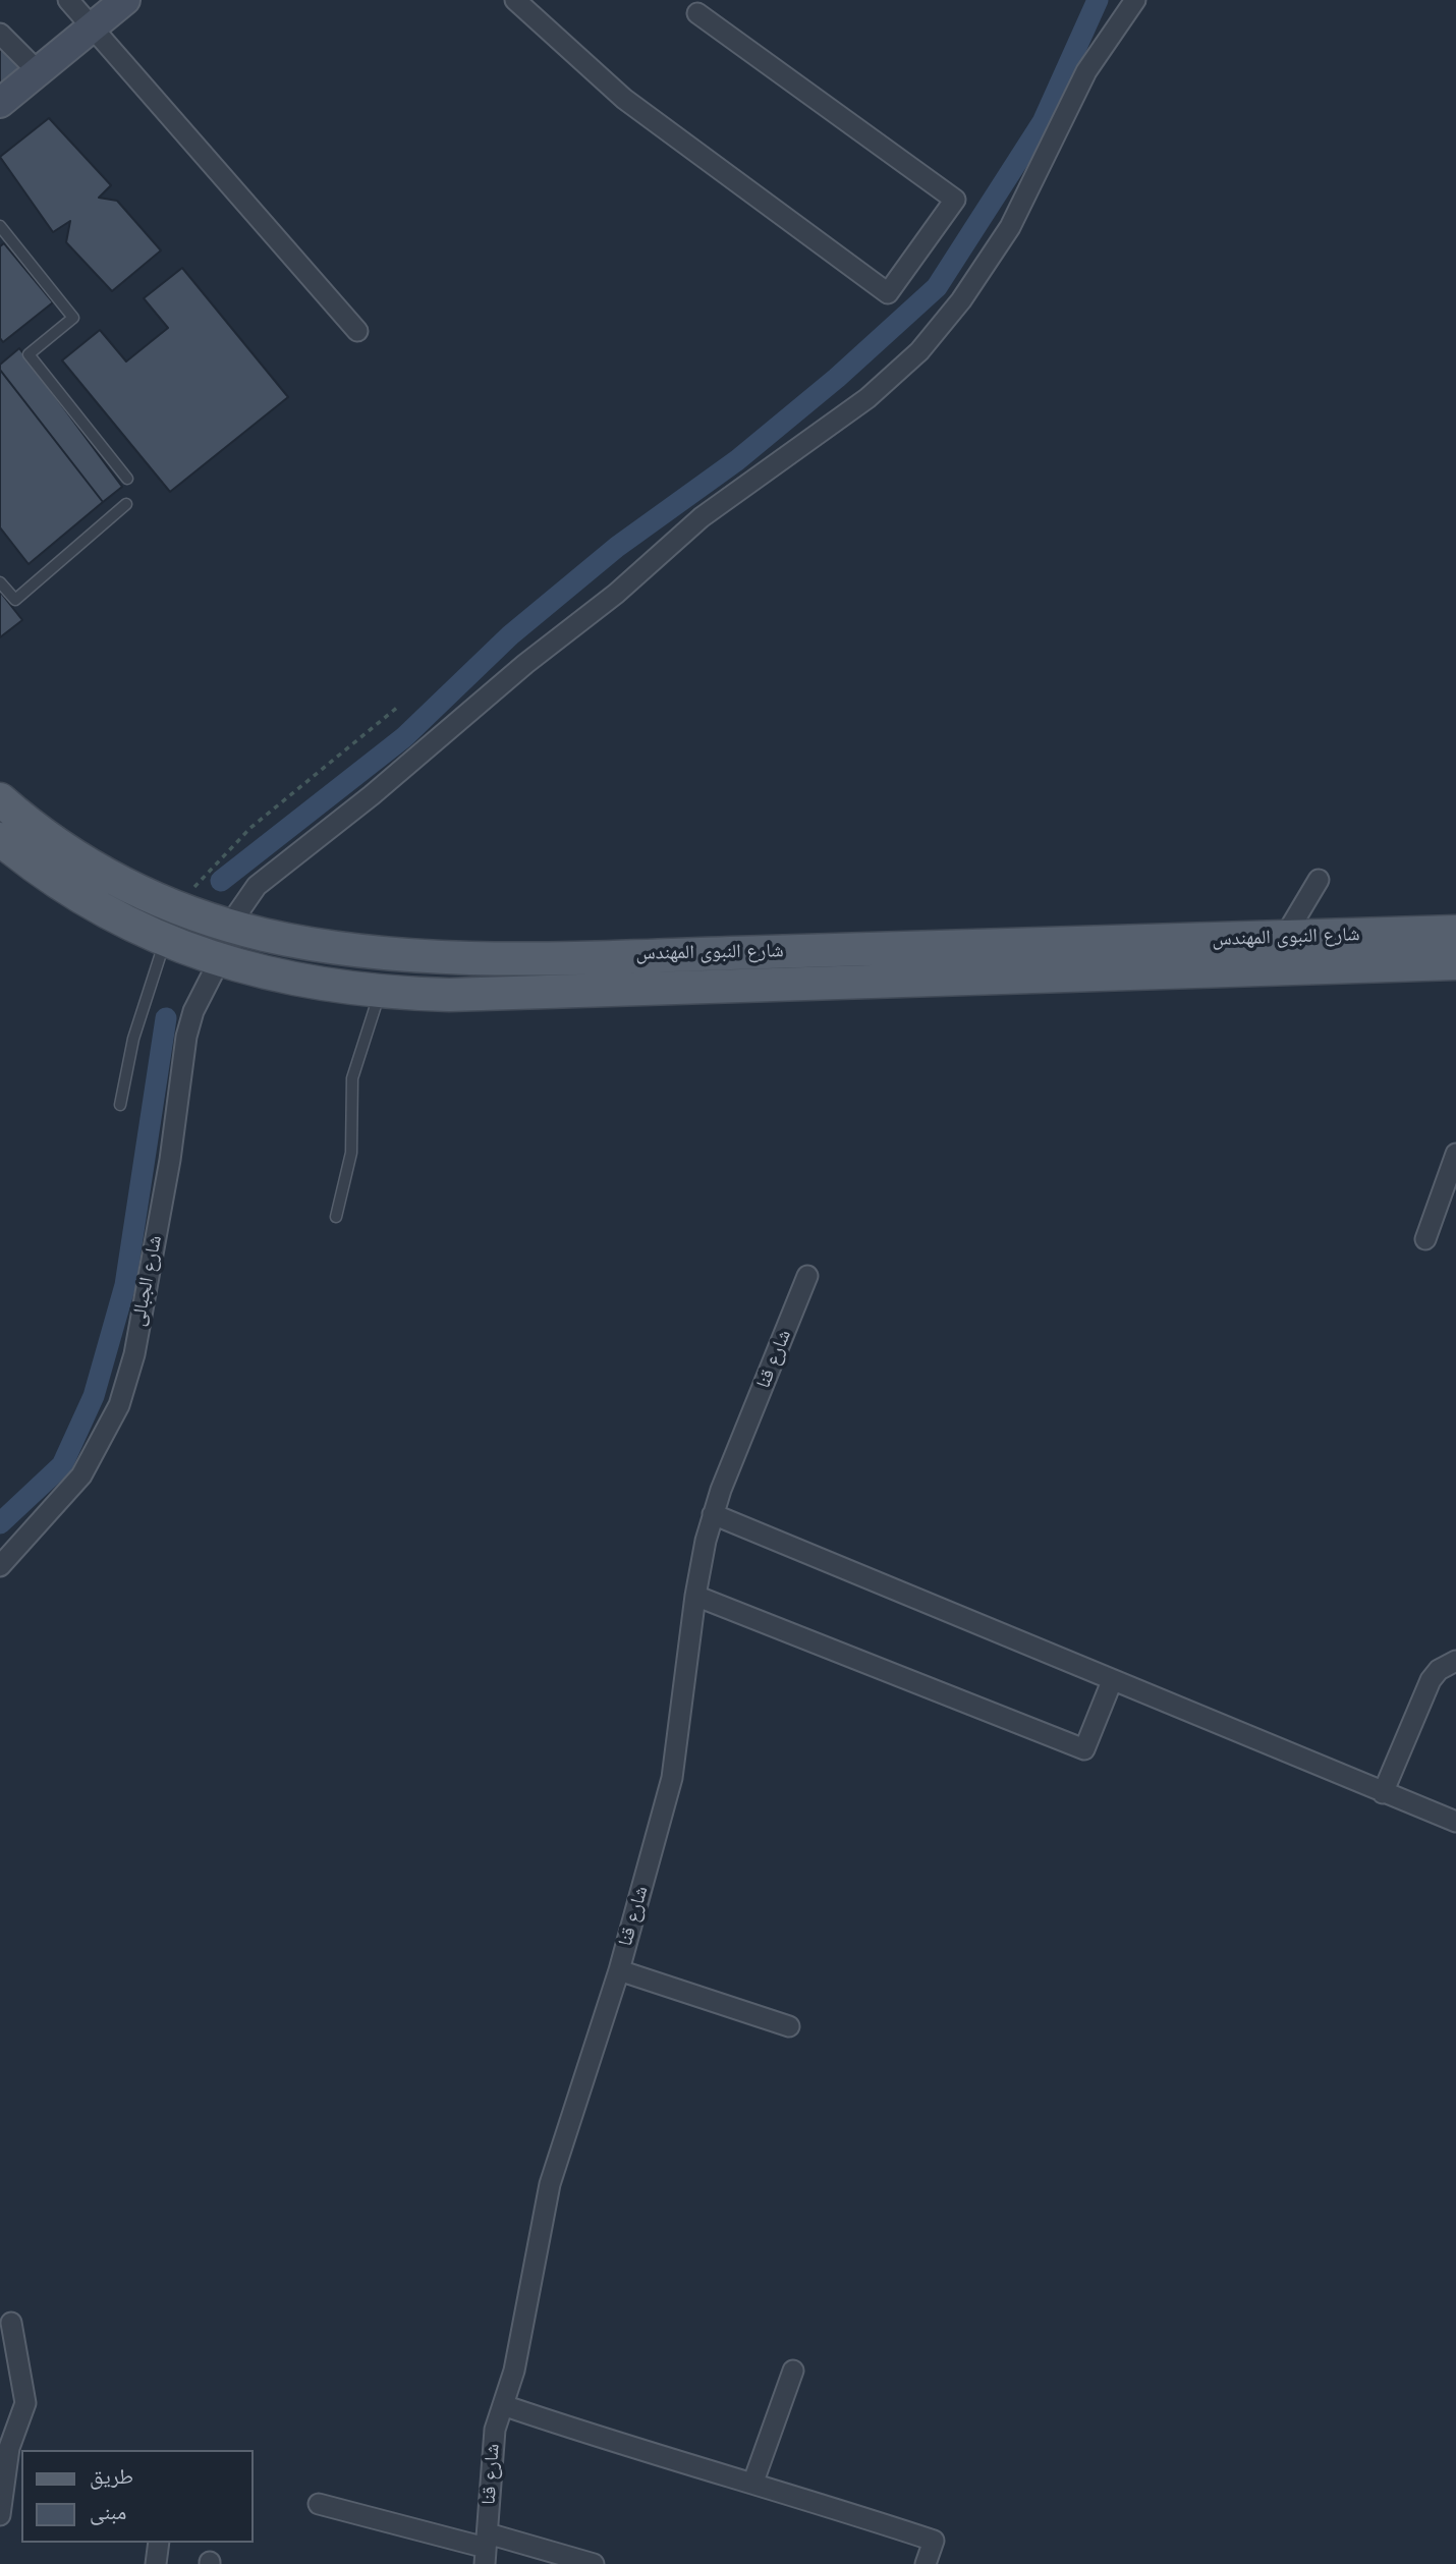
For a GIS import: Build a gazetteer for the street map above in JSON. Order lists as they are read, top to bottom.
{
  "streets": {
    "main road": ["شارع النبوى المهندس"],
    "street": ["شارع الجبالى", "شارع قنا"]
  },
  "crossings": [
    ["شارع النبوى المهندس", "شارع الجبالى"]
  ],
  "legend": ["طريق", "مبنى"]
}
